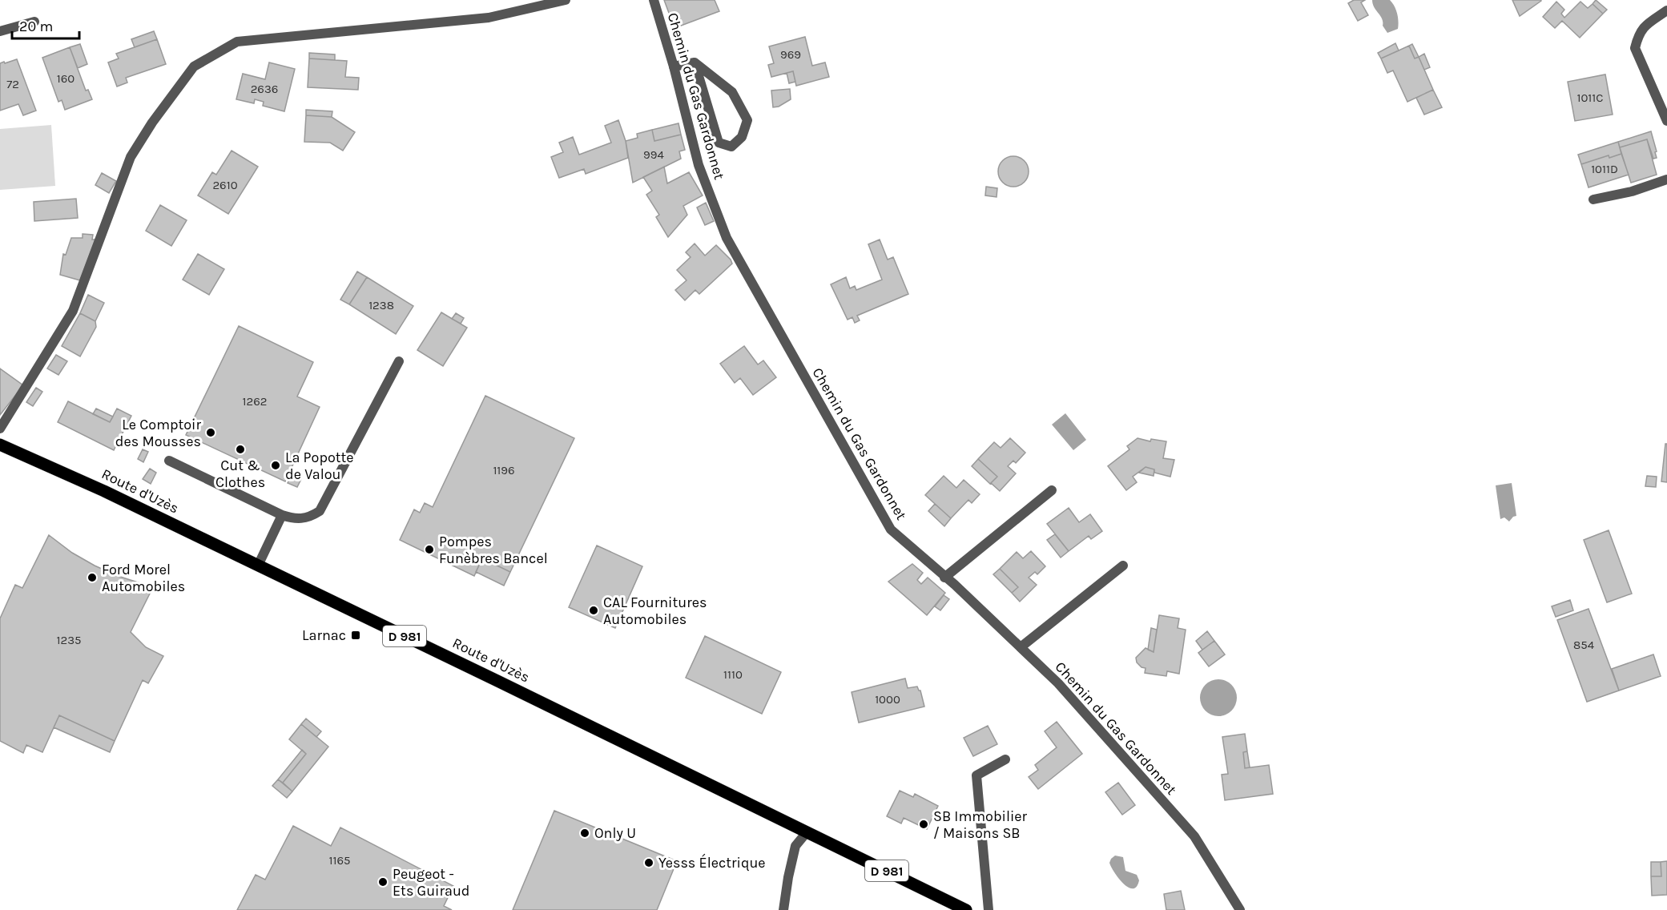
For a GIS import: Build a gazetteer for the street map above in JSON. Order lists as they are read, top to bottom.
{
  "streets": {
    "main road": ["Route d'Uzès", "D 981"],
    "street": ["Chemin du Gas Gardonnet"]
  },
  "places": {
    "other": [
      "Le Comptoir des Mousses",
      "Cut & Clothes",
      "La Popotte de Valou",
      "Pompes Funèbres Bancel",
      "Ford Morel Automobiles",
      "CAL Fournitures Automobiles",
      "SB Immobilier / Maisons SB",
      "Only U",
      "Yesss Électrique",
      "Peugeot - Ets Guiraud"
    ],
    "transit": ["Larnac"]
  },
  "house_numbers": [
    "969",
    "160",
    "72",
    "2636",
    "1011C",
    "994",
    "1011D",
    "2610",
    "1238",
    "1262",
    "1196",
    "1235",
    "854",
    "1110",
    "1000",
    "1165"
  ],
  "scale_bar": "20 m"
}
